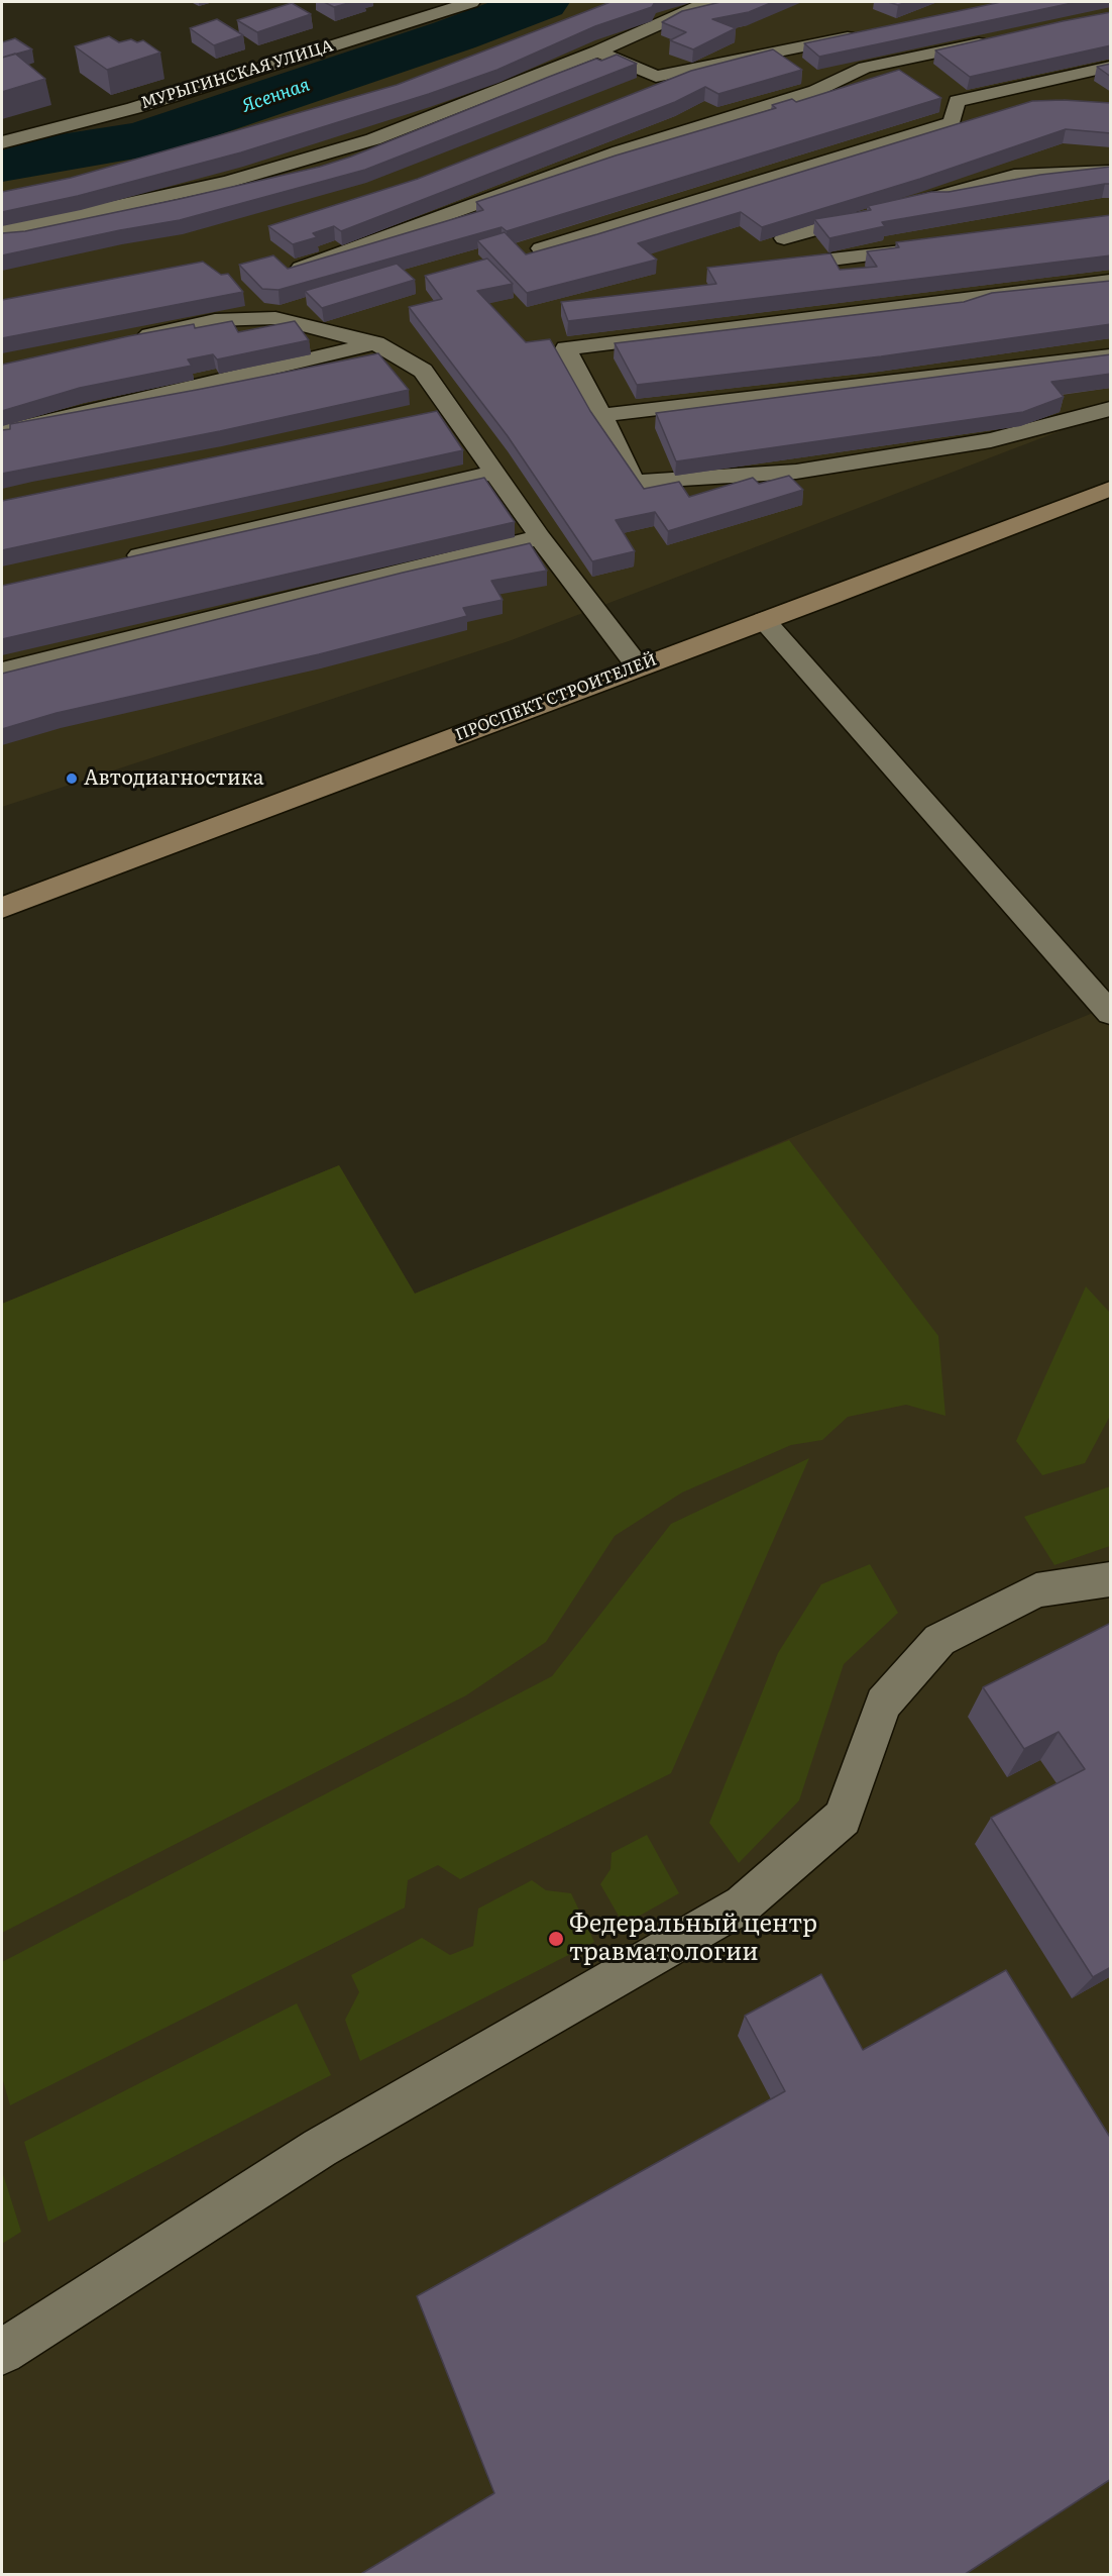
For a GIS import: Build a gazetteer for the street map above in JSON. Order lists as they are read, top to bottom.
{
  "streets": {
    "main road": ["ПРОСПЕКТ СТРОИТЕЛЕЙ"],
    "street": ["МУРЫГИНСКАЯ УЛИЦА"]
  },
  "water": ["Ясенная"],
  "places": ["Автодиагностика", "Федеральный центр травматологии"]
}
